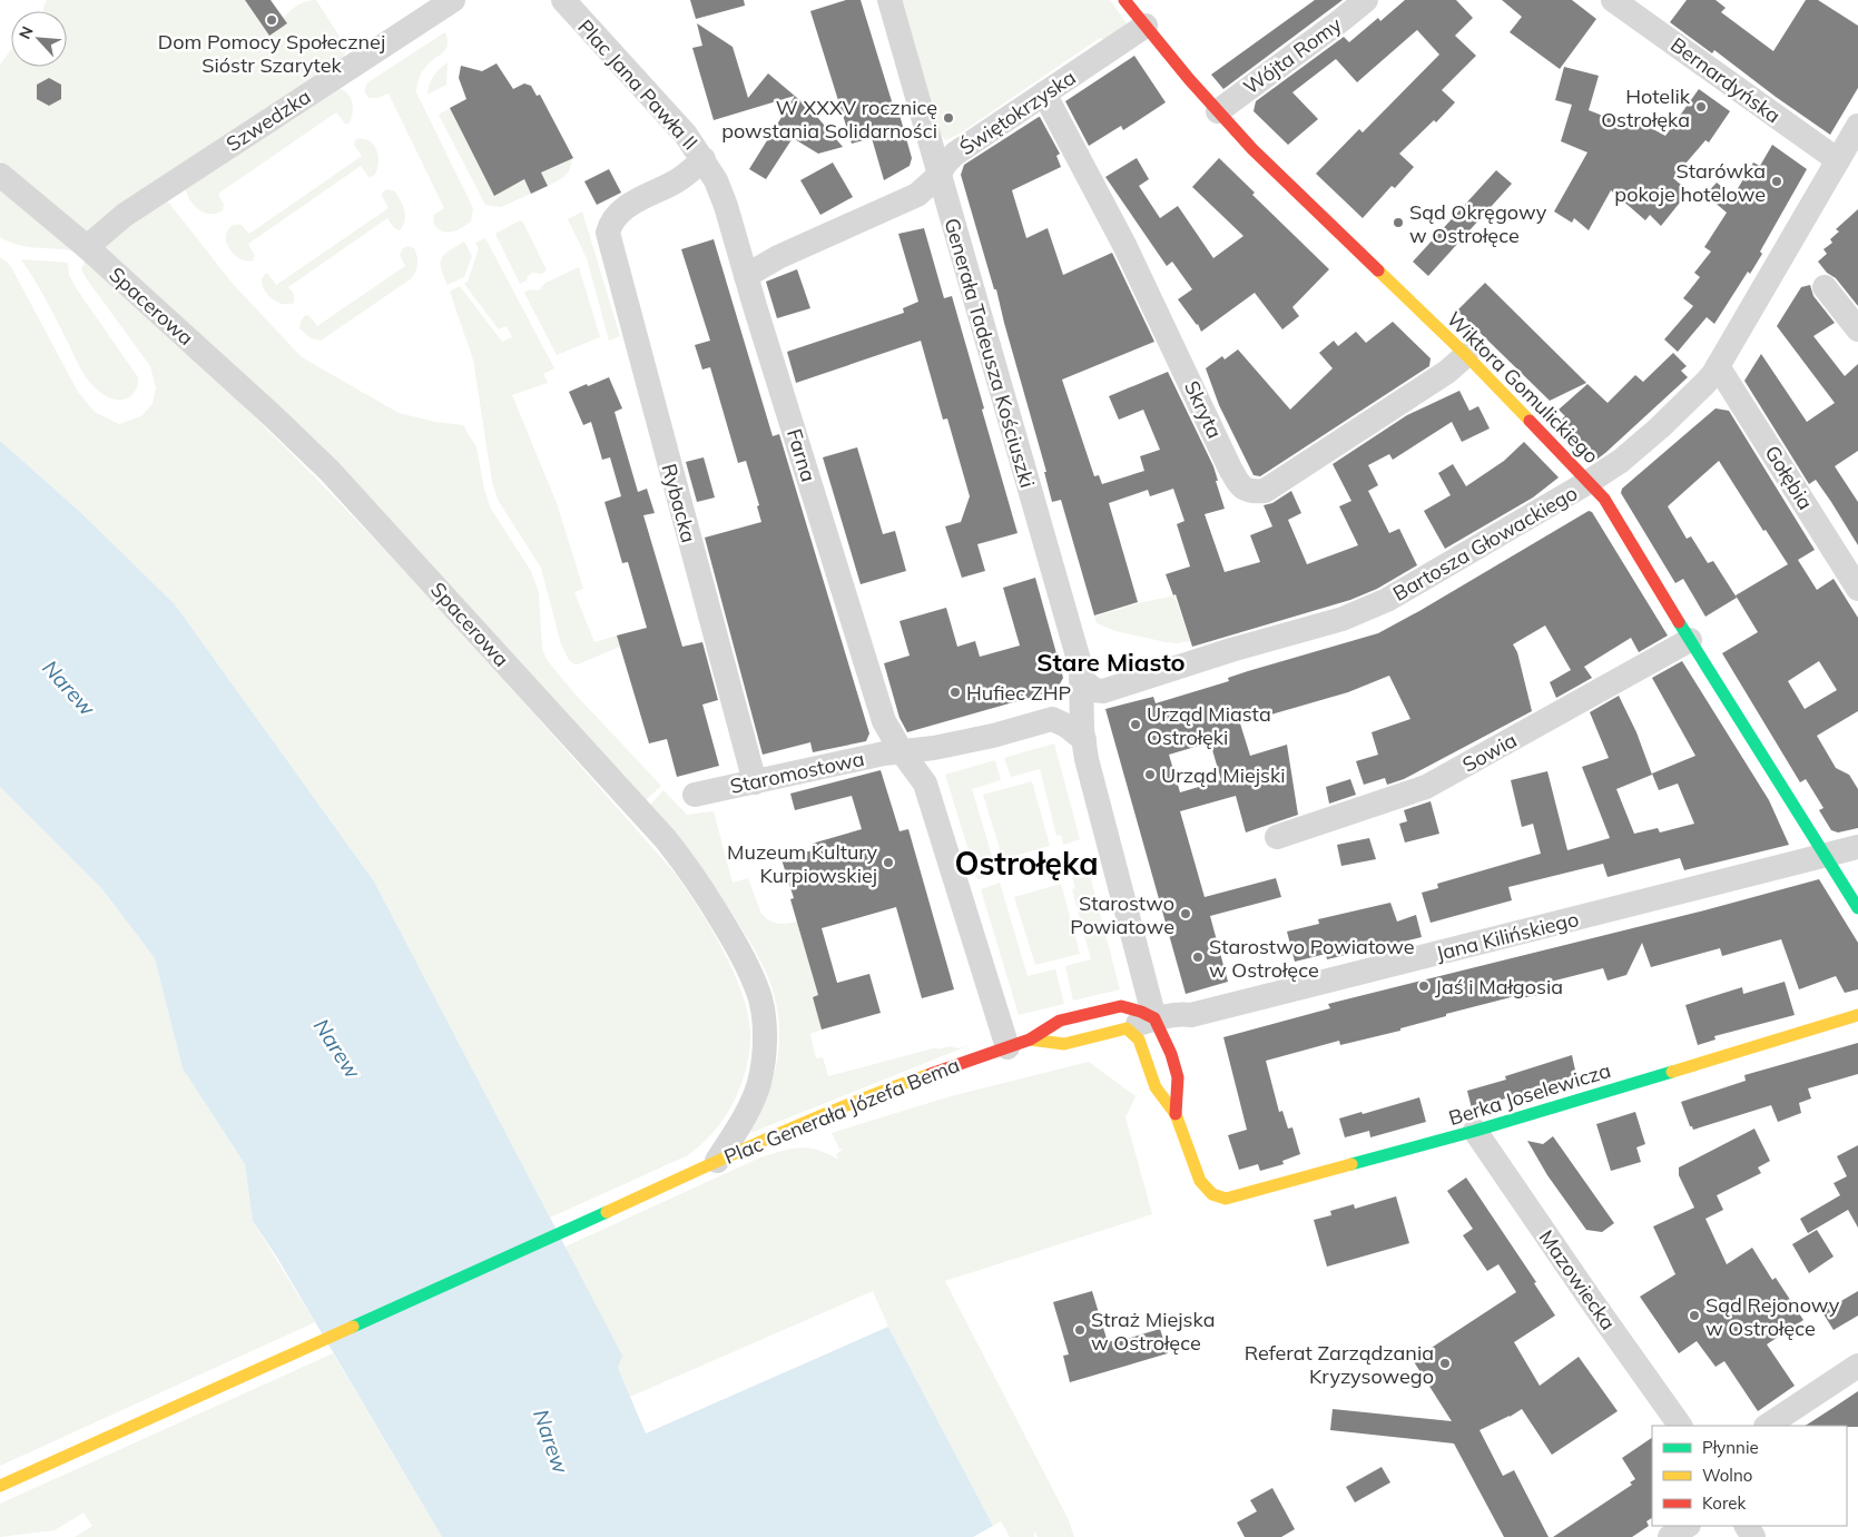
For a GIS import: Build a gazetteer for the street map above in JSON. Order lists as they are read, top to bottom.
{
  "streets": {
    "street": [
      "Wójta Romy",
      "Bernardyńska",
      "Plac Jana Pawła II",
      "Świętokrzyska",
      "Szwedzka",
      "Spacerowa",
      "Generała Tadeusza Kościuszki",
      "Wiktora Gomulickiego",
      "Skryta",
      "Farna",
      "Gołębia",
      "Rybacka",
      "Bartosza Głowackiego",
      "Sowia",
      "Staromostowa",
      "Jana Kilińskiego",
      "Berka Joselewicza",
      "Plac Generała Józefa Bema",
      "Mazowiecka"
    ]
  },
  "crossings": [
    ["Wójta Romy", "Wiktora Gomulickiego"],
    ["Bernardyńska", "Bartosza Głowackiego"],
    ["Plac Jana Pawła II", "Farna"],
    ["Plac Jana Pawła II", "Rybacka"],
    ["Świętokrzyska", "Generała Tadeusza Kościuszki"],
    ["Świętokrzyska", "Wiktora Gomulickiego"],
    ["Świętokrzyska", "Skryta"],
    ["Świętokrzyska", "Farna"],
    ["Szwedzka", "Spacerowa"],
    ["Spacerowa", "Plac Generała Józefa Bema"],
    ["Generała Tadeusza Kościuszki", "Bartosza Głowackiego"],
    ["Wiktora Gomulickiego", "Skryta"],
    ["Wiktora Gomulickiego", "Bartosza Głowackiego"],
    ["Wiktora Gomulickiego", "Sowia"],
    ["Wiktora Gomulickiego", "Jana Kilińskiego"],
    ["Farna", "Staromostowa"],
    ["Gołębia", "Bartosza Głowackiego"],
    ["Rybacka", "Staromostowa"],
    ["Jana Kilińskiego", "Plac Generała Józefa Bema"],
    ["Berka Joselewicza", "Mazowiecka"]
  ],
  "districts": ["Stare Miasto", "Ostrołęka"],
  "water": ["Narew"],
  "places": [
    "Dom Pomocy Społecznej Sióstr Szarytek",
    "Hotelik Ostrołęka",
    "W XXXV rocznicę powstania Solidarności",
    "Starówka pokoje hotelowe",
    "Sąd Okręgowy w Ostrołęce",
    "Hufiec ZHP",
    "Urząd Miasta Ostrołęki",
    "Urząd Miejski",
    "Muzeum Kultury Kurpiowskiej",
    "Starostwo Powiatowe",
    "Starostwo Powiatowe w Ostrołęce",
    "Jaś i Małgosia",
    "Sąd Rejonowy w Ostrołęce",
    "Straż Miejska w Ostrołęce",
    "Referat Zarządzania Kryzysowego"
  ],
  "legend": ["Płynnie", "Wolno", "Korek"],
  "north": "top left"
}
